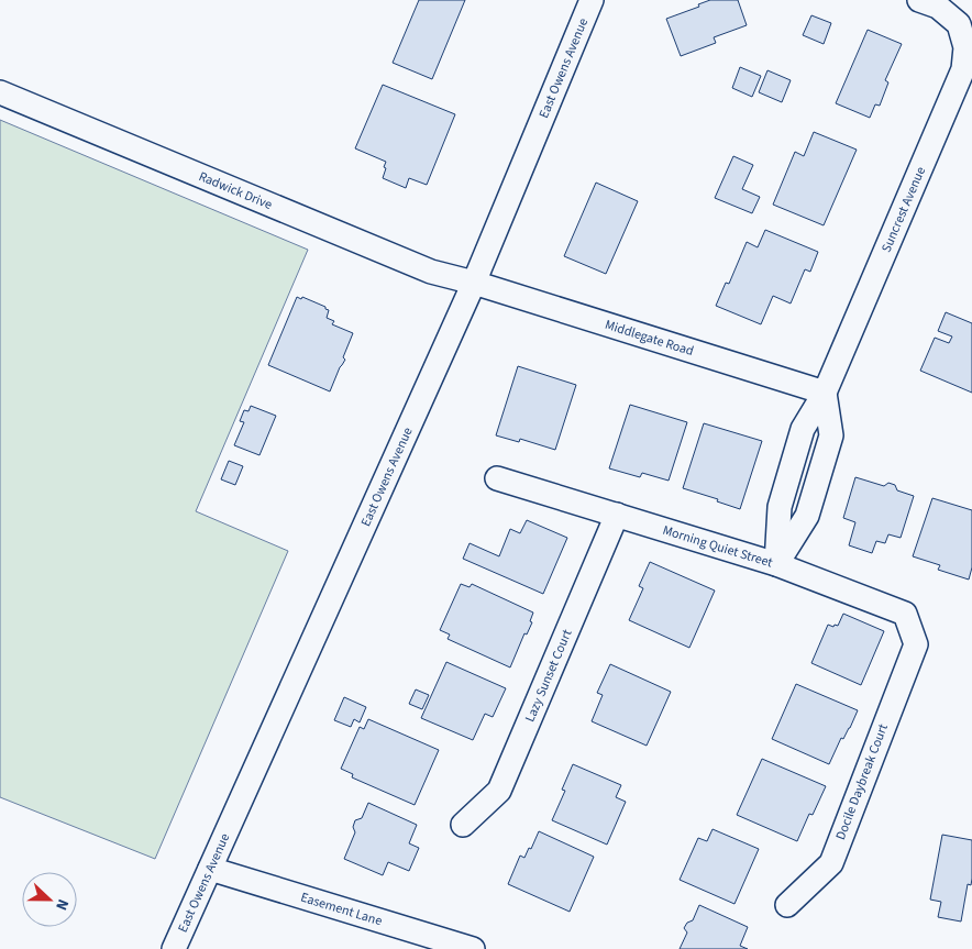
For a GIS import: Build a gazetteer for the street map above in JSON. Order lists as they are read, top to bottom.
{
  "streets": {
    "street": [
      "East Owens Avenue",
      "Radwick Drive",
      "Suncrest Avenue",
      "Middlegate Road",
      "Morning Quiet Street",
      "Lazy Sunset Court",
      "Docile Daybreak Court",
      "Easement Lane"
    ]
  },
  "crossings": [
    ["East Owens Avenue", "Radwick Drive"],
    ["East Owens Avenue", "Middlegate Road"],
    ["East Owens Avenue", "Easement Lane"],
    ["Radwick Drive", "Middlegate Road"],
    ["Suncrest Avenue", "Middlegate Road"],
    ["Suncrest Avenue", "Morning Quiet Street"],
    ["Morning Quiet Street", "Lazy Sunset Court"],
    ["Morning Quiet Street", "Docile Daybreak Court"]
  ],
  "north": "right"
}
